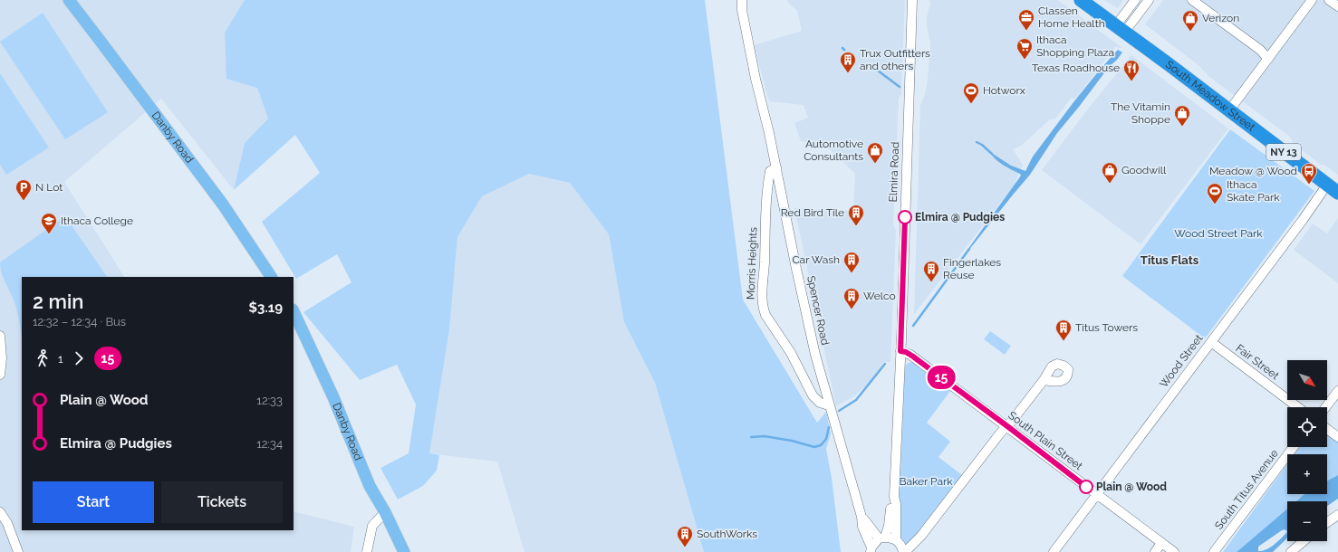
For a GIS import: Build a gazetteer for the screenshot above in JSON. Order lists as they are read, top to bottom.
{
  "streets": {
    "highway": ["South Meadow Street", "NY 13"],
    "main road": ["Danby Road"],
    "street": [
      "Elmira Road",
      "Morris Heights",
      "Spencer Road",
      "Wood Street",
      "Fair Street",
      "South Plain Street",
      "South Titus Avenue"
    ]
  },
  "crossings": [
    ["South Meadow Street", "Wood Street"],
    ["Elmira Road", "Spencer Road"],
    ["Elmira Road", "South Plain Street"],
    ["Morris Heights", "Spencer Road"],
    ["Wood Street", "Fair Street"],
    ["Wood Street", "South Plain Street"]
  ],
  "districts": ["Titus Flats"],
  "parks": ["Wood Street Park", "Baker Park"],
  "places": {
    "office": ["Classen Home Health"],
    "shop": [
      "Verizon",
      "The Vitamin Shoppe",
      "Automotive Consultants",
      "Goodwill"
    ],
    "supermarket": ["Ithaca Shopping Plaza"],
    "building": [
      "Trux Outfitters and others",
      "Red Bird Tile",
      "Car Wash",
      "Fingerlakes Reuse",
      "Welco",
      "Titus Towers",
      "SouthWorks"
    ],
    "restaurant": ["Texas Roadhouse"],
    "sports": ["Hotworx", "Ithaca Skate Park"],
    "bus stop": ["Meadow @ Wood"],
    "parking": ["N Lot"],
    "other": ["Elmira @ Pudgies", "Plain @ Wood"],
    "school or university": ["Ithaca College"]
  },
  "lines": ["bus line 15"],
  "north": "bottom right",
  "page": {
    "on_map": "15",
    "heading": ["2 min", "12:32 – 12:34 · Bus", "$3.19"],
    "legs": ["1", "15"],
    "map_buttons": ["+", "−"],
    "list": [
      {
        "name": "Plain @ Wood",
        "value": "12:33"
      },
      {
        "name": "Elmira @ Pudgies",
        "value": "12:34"
      }
    ],
    "buttons": ["Start", "Tickets"]
  }
}
